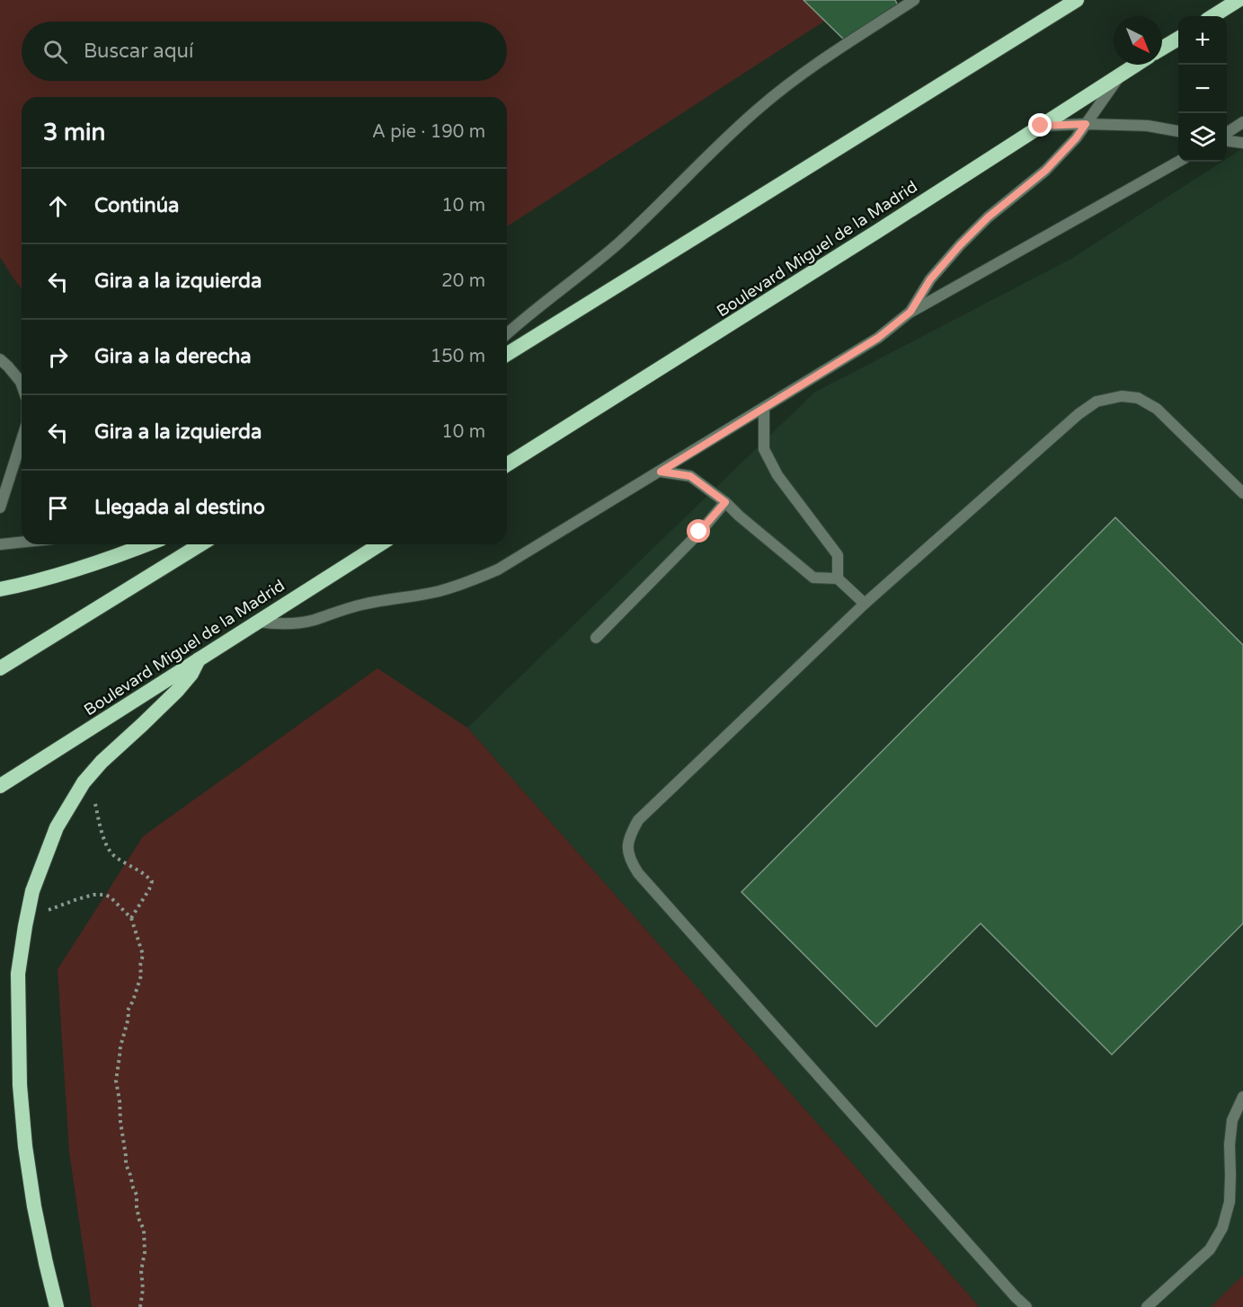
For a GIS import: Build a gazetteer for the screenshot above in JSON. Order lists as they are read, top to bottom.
{
  "streets": {
    "highway": ["Boulevard Miguel de la Madrid"]
  },
  "north": "bottom right",
  "page": {
    "map_buttons": ["+", "−"],
    "search": "Buscar aquí",
    "heading": ["3 min", "A pie · 190 m"],
    "list": [
      ["Continúa", "10 m"],
      ["Gira a la izquierda", "20 m"],
      ["Gira a la derecha", "150 m"],
      ["Gira a la izquierda", "10 m"],
      "Llegada al destino"
    ]
  }
}
